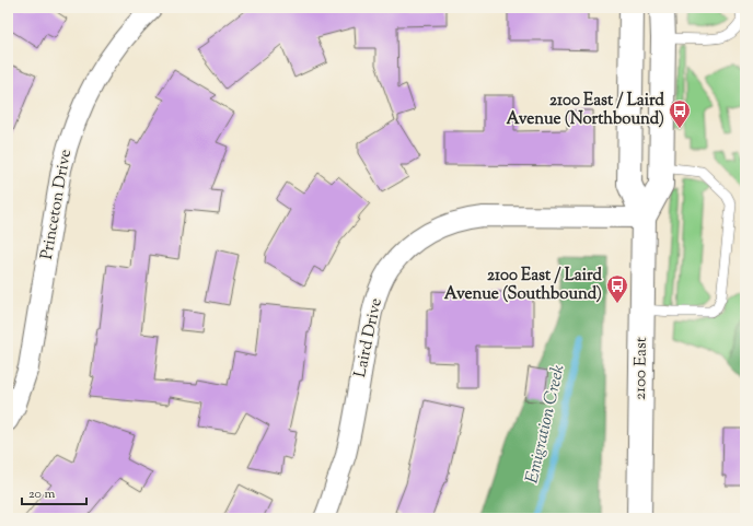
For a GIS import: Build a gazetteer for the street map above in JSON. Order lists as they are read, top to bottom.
{
  "streets": {
    "street": ["Princeton Drive", "Laird Drive", "2100 East"]
  },
  "crossings": [
    ["Laird Drive", "2100 East"]
  ],
  "water": ["Emigration Creek"],
  "places": {
    "bus stop": ["2100 East / Laird Avenue (Northbound)", "2100 East / Laird Avenue (Southbound)"]
  },
  "scale_bar": "20 m"
}
